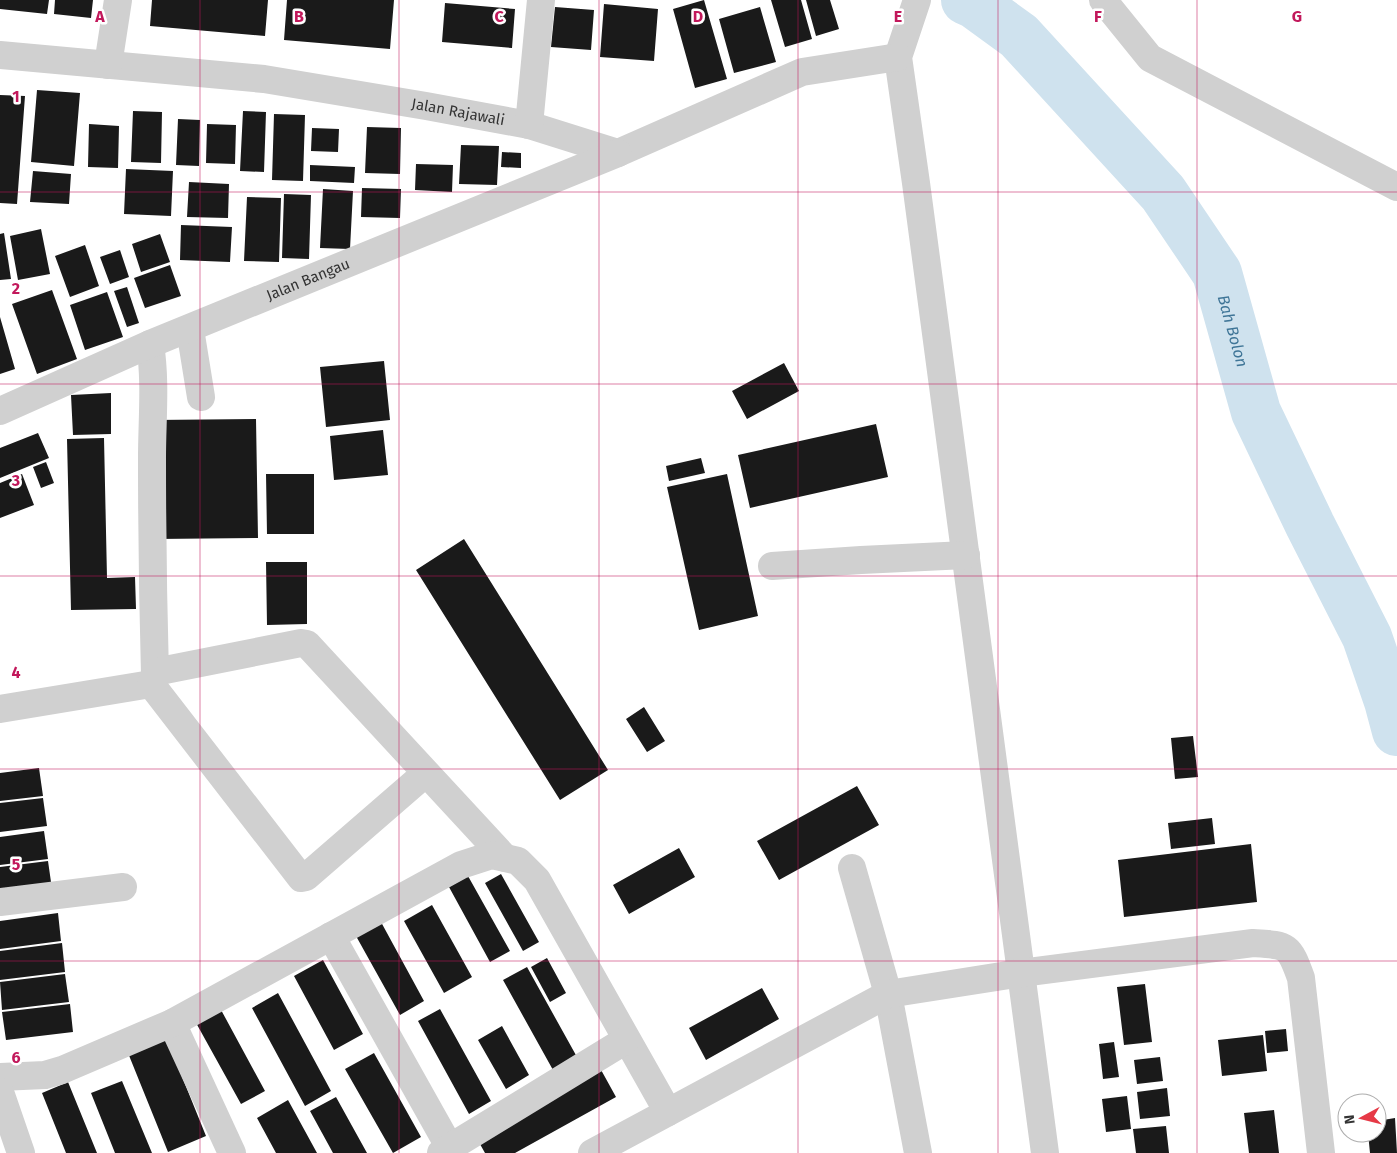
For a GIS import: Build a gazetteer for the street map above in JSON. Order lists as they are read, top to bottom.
{
  "streets": {
    "street": ["Jalan Rajawali", "Jalan Bangau"]
  },
  "crossings": [
    ["Jalan Rajawali", "Jalan Bangau"]
  ],
  "water": ["Bah Bolon"],
  "north": "left",
  "grid": {
    "columns": [
      "A",
      "B",
      "C",
      "D",
      "E",
      "F",
      "G"
    ],
    "rows": [
      "1",
      "2",
      "3",
      "4",
      "5",
      "6"
    ]
  }
}
